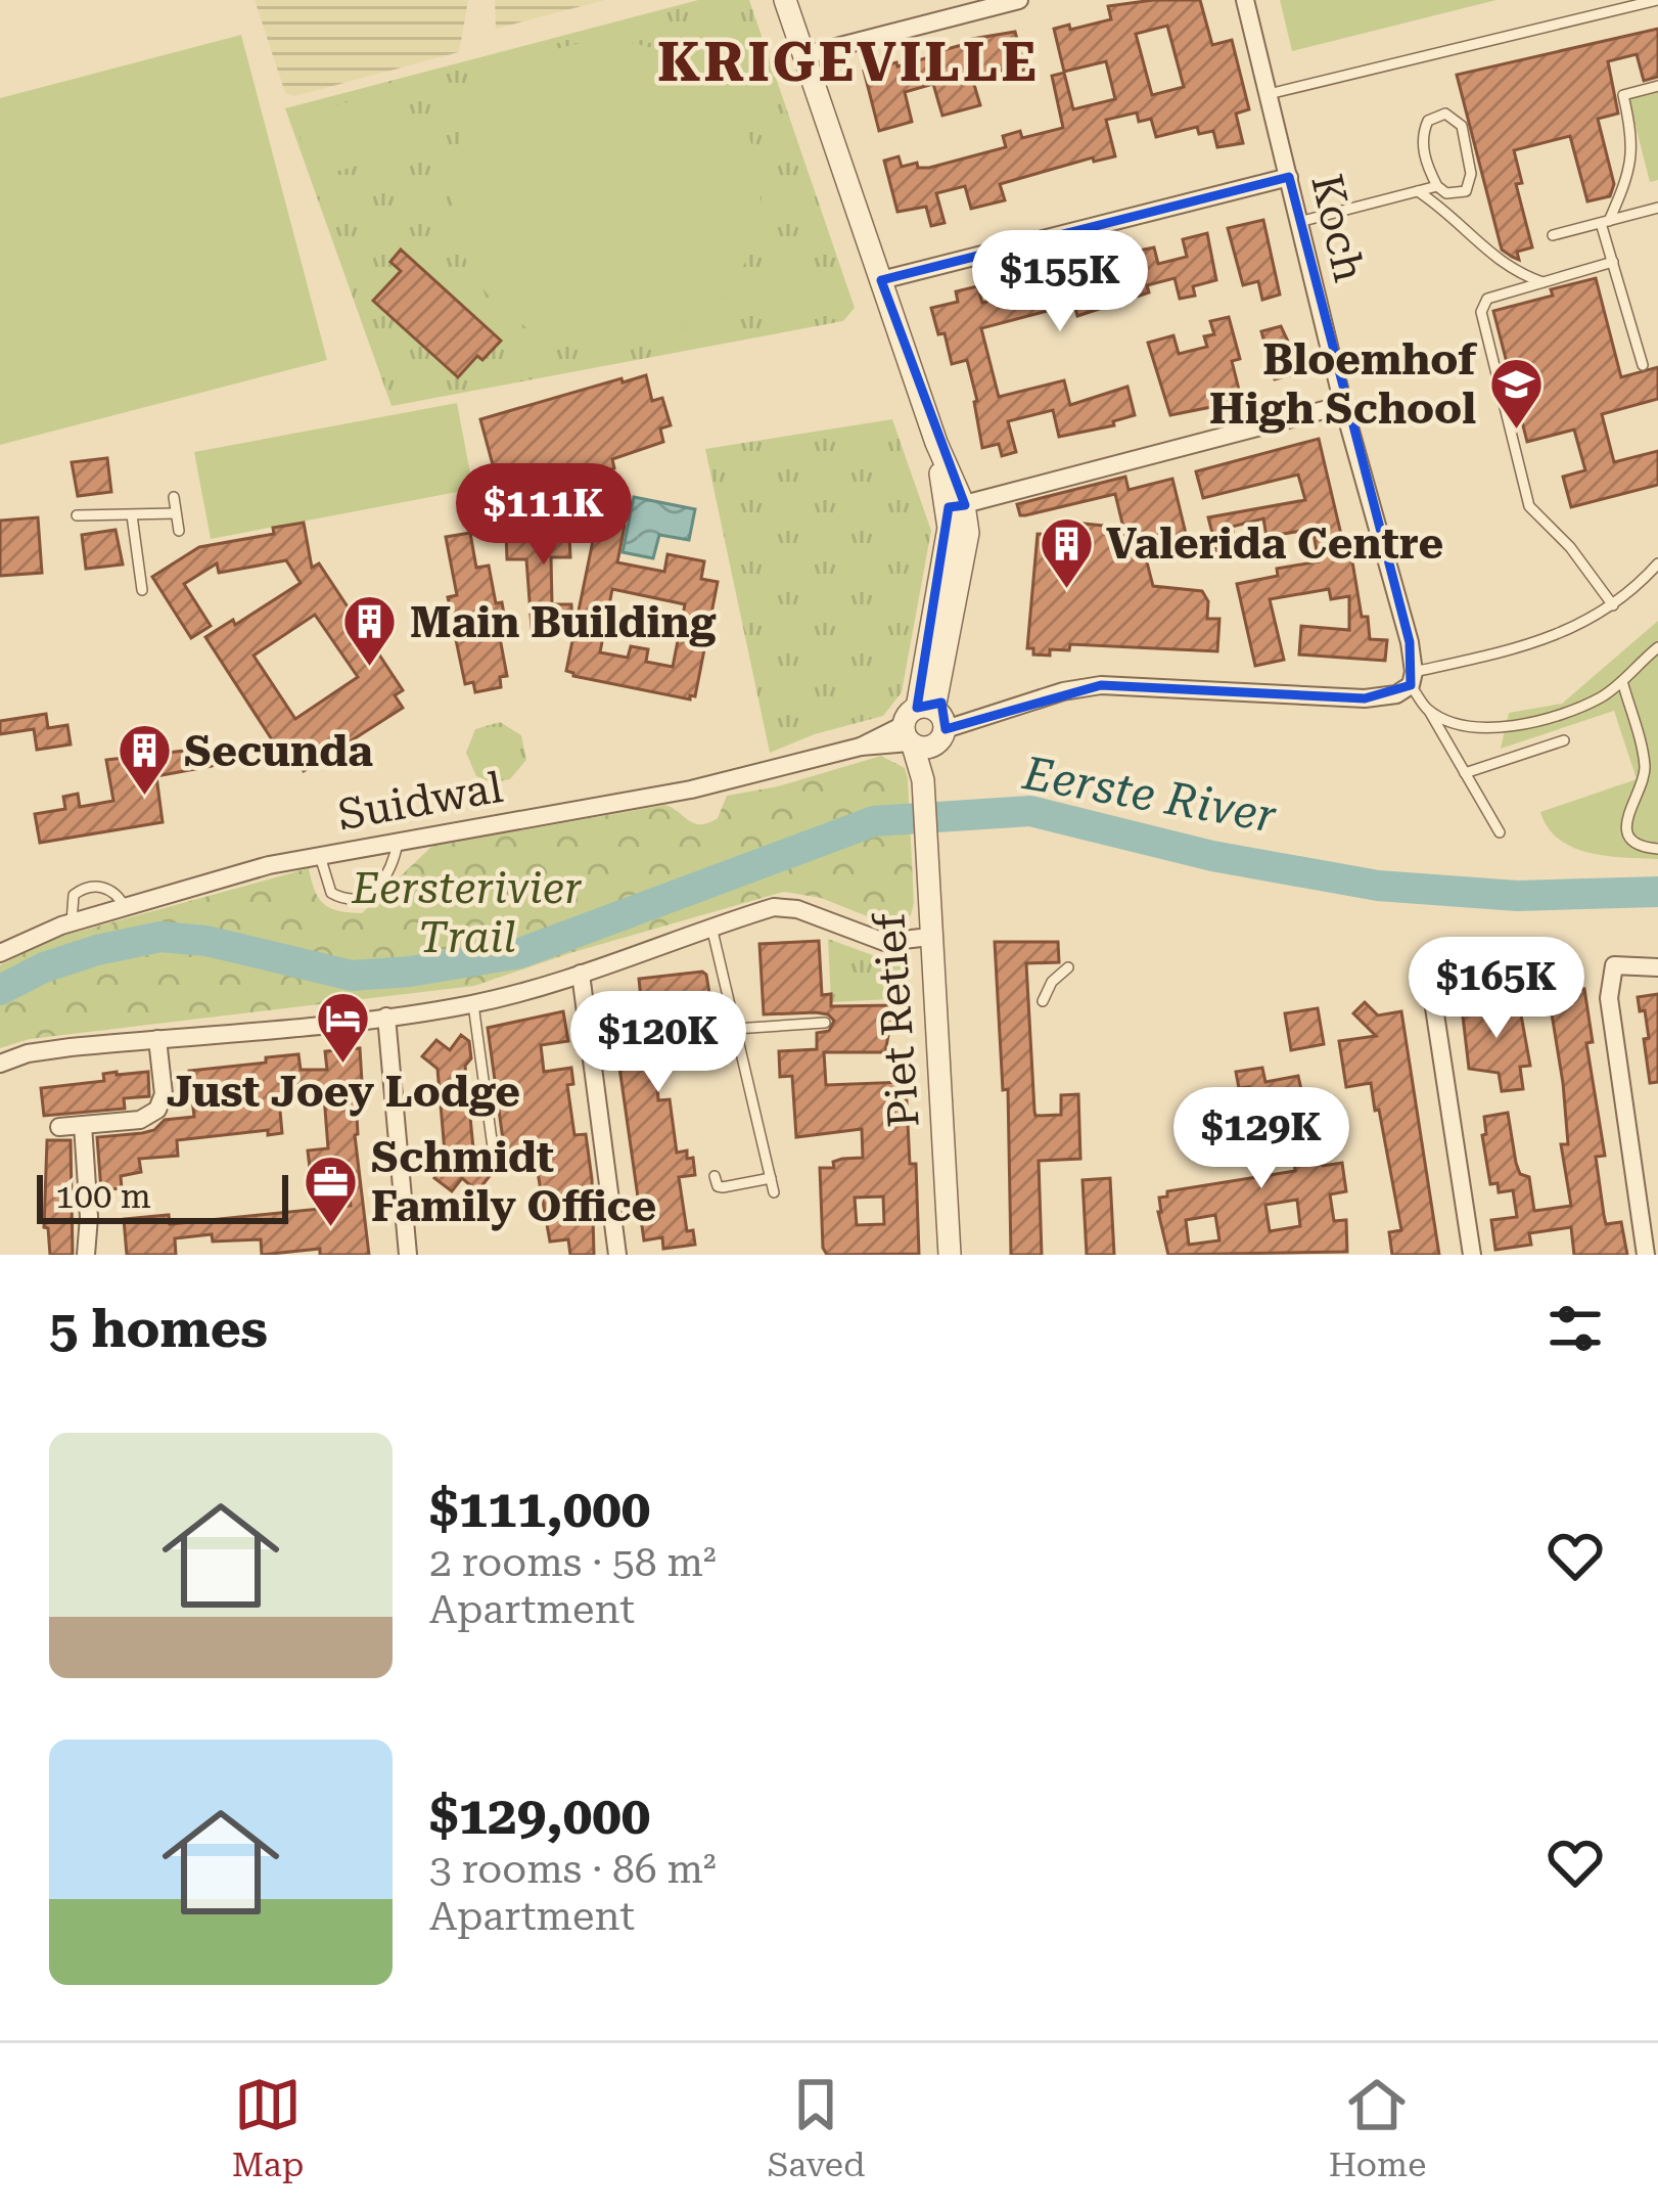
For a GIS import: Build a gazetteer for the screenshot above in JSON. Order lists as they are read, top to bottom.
{
  "streets": {
    "street": ["Koch", "Suidwal", "Piet Retief"]
  },
  "crossings": [
    ["Koch", "Suidwal"],
    ["Suidwal", "Piet Retief"]
  ],
  "districts": ["KRIGEVILLE"],
  "water": ["Eerste River"],
  "parks": ["Eersterivier Trail"],
  "places": {
    "school or university": ["Bloemhof High School"],
    "building": ["Valerida Centre", "Main Building", "Secunda"],
    "hotel": ["Just Joey Lodge"],
    "office": ["Schmidt Family Office"]
  },
  "scale_bar": "100 m",
  "page": {
    "price": [
      "$155K",
      "$111K",
      "$165K",
      "$120K",
      "$129K"
    ],
    "scale": "100 m",
    "heading": "5 homes",
    "list": [
      {
        "name": "$111,000",
        "note": "2 rooms · 58 m² · Apartment"
      },
      {
        "name": "$129,000",
        "note": "3 rooms · 86 m² · Apartment"
      }
    ],
    "tabs": ["Map", "Saved", "Home"]
  }
}
